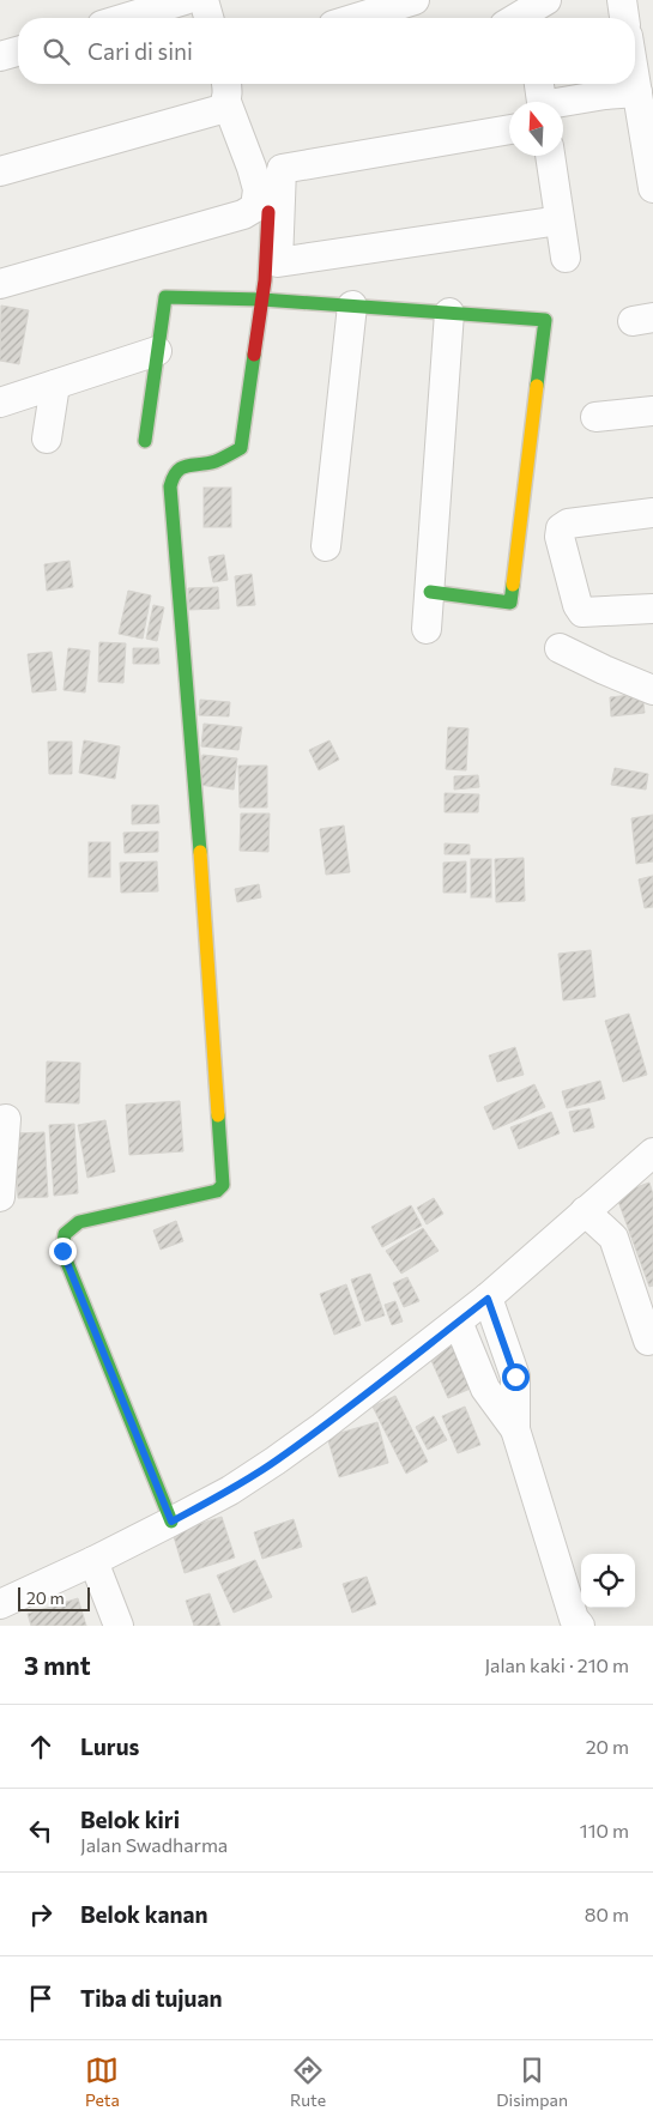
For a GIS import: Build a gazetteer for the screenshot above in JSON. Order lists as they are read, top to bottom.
{
  "scale_bar": "20 m",
  "north": "top",
  "page": {
    "search": "Cari di sini",
    "scale": "20 m",
    "heading": ["3 mnt", "Jalan kaki · 210 m"],
    "list": [
      ["Lurus", "20 m"],
      ["Belok kiri", "Jalan Swadharma", "110 m"],
      ["Belok kanan", "80 m"],
      "Tiba di tujuan"
    ],
    "nav": ["Peta", "Rute", "Disimpan"]
  }
}
